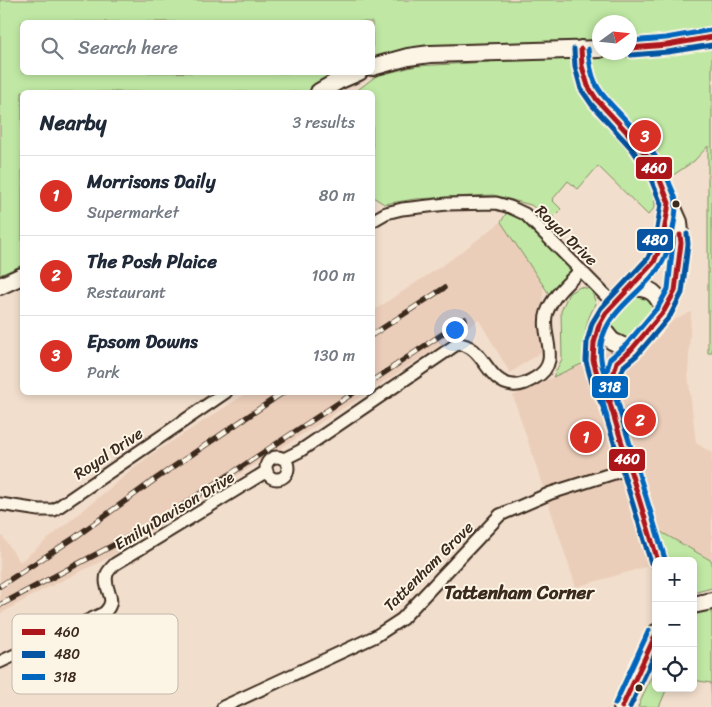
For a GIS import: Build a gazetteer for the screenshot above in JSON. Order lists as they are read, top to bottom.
{
  "streets": {
    "street": ["Royal Drive", "Emily Davison Drive", "Tattenham Grove"]
  },
  "crossings": [
    ["Royal Drive", "Emily Davison Drive"]
  ],
  "districts": ["Tattenham Corner"],
  "lines": ["transit line 318", "transit line 460", "transit line 480"],
  "legend": ["460", "480", "318"],
  "north": "right",
  "page": {
    "search": "Search here",
    "heading": ["Nearby", "3 results"],
    "pins": ["3", "2", "1"],
    "list": [
      {
        "mark": "1",
        "name": "Morrisons Daily",
        "note": "Supermarket",
        "value": "80 m"
      },
      {
        "mark": "2",
        "name": "The Posh Plaice",
        "note": "Restaurant",
        "value": "100 m"
      },
      {
        "mark": "3",
        "name": "Epsom Downs",
        "note": "Park",
        "value": "130 m"
      }
    ],
    "map_buttons": ["+", "−"]
  }
}
